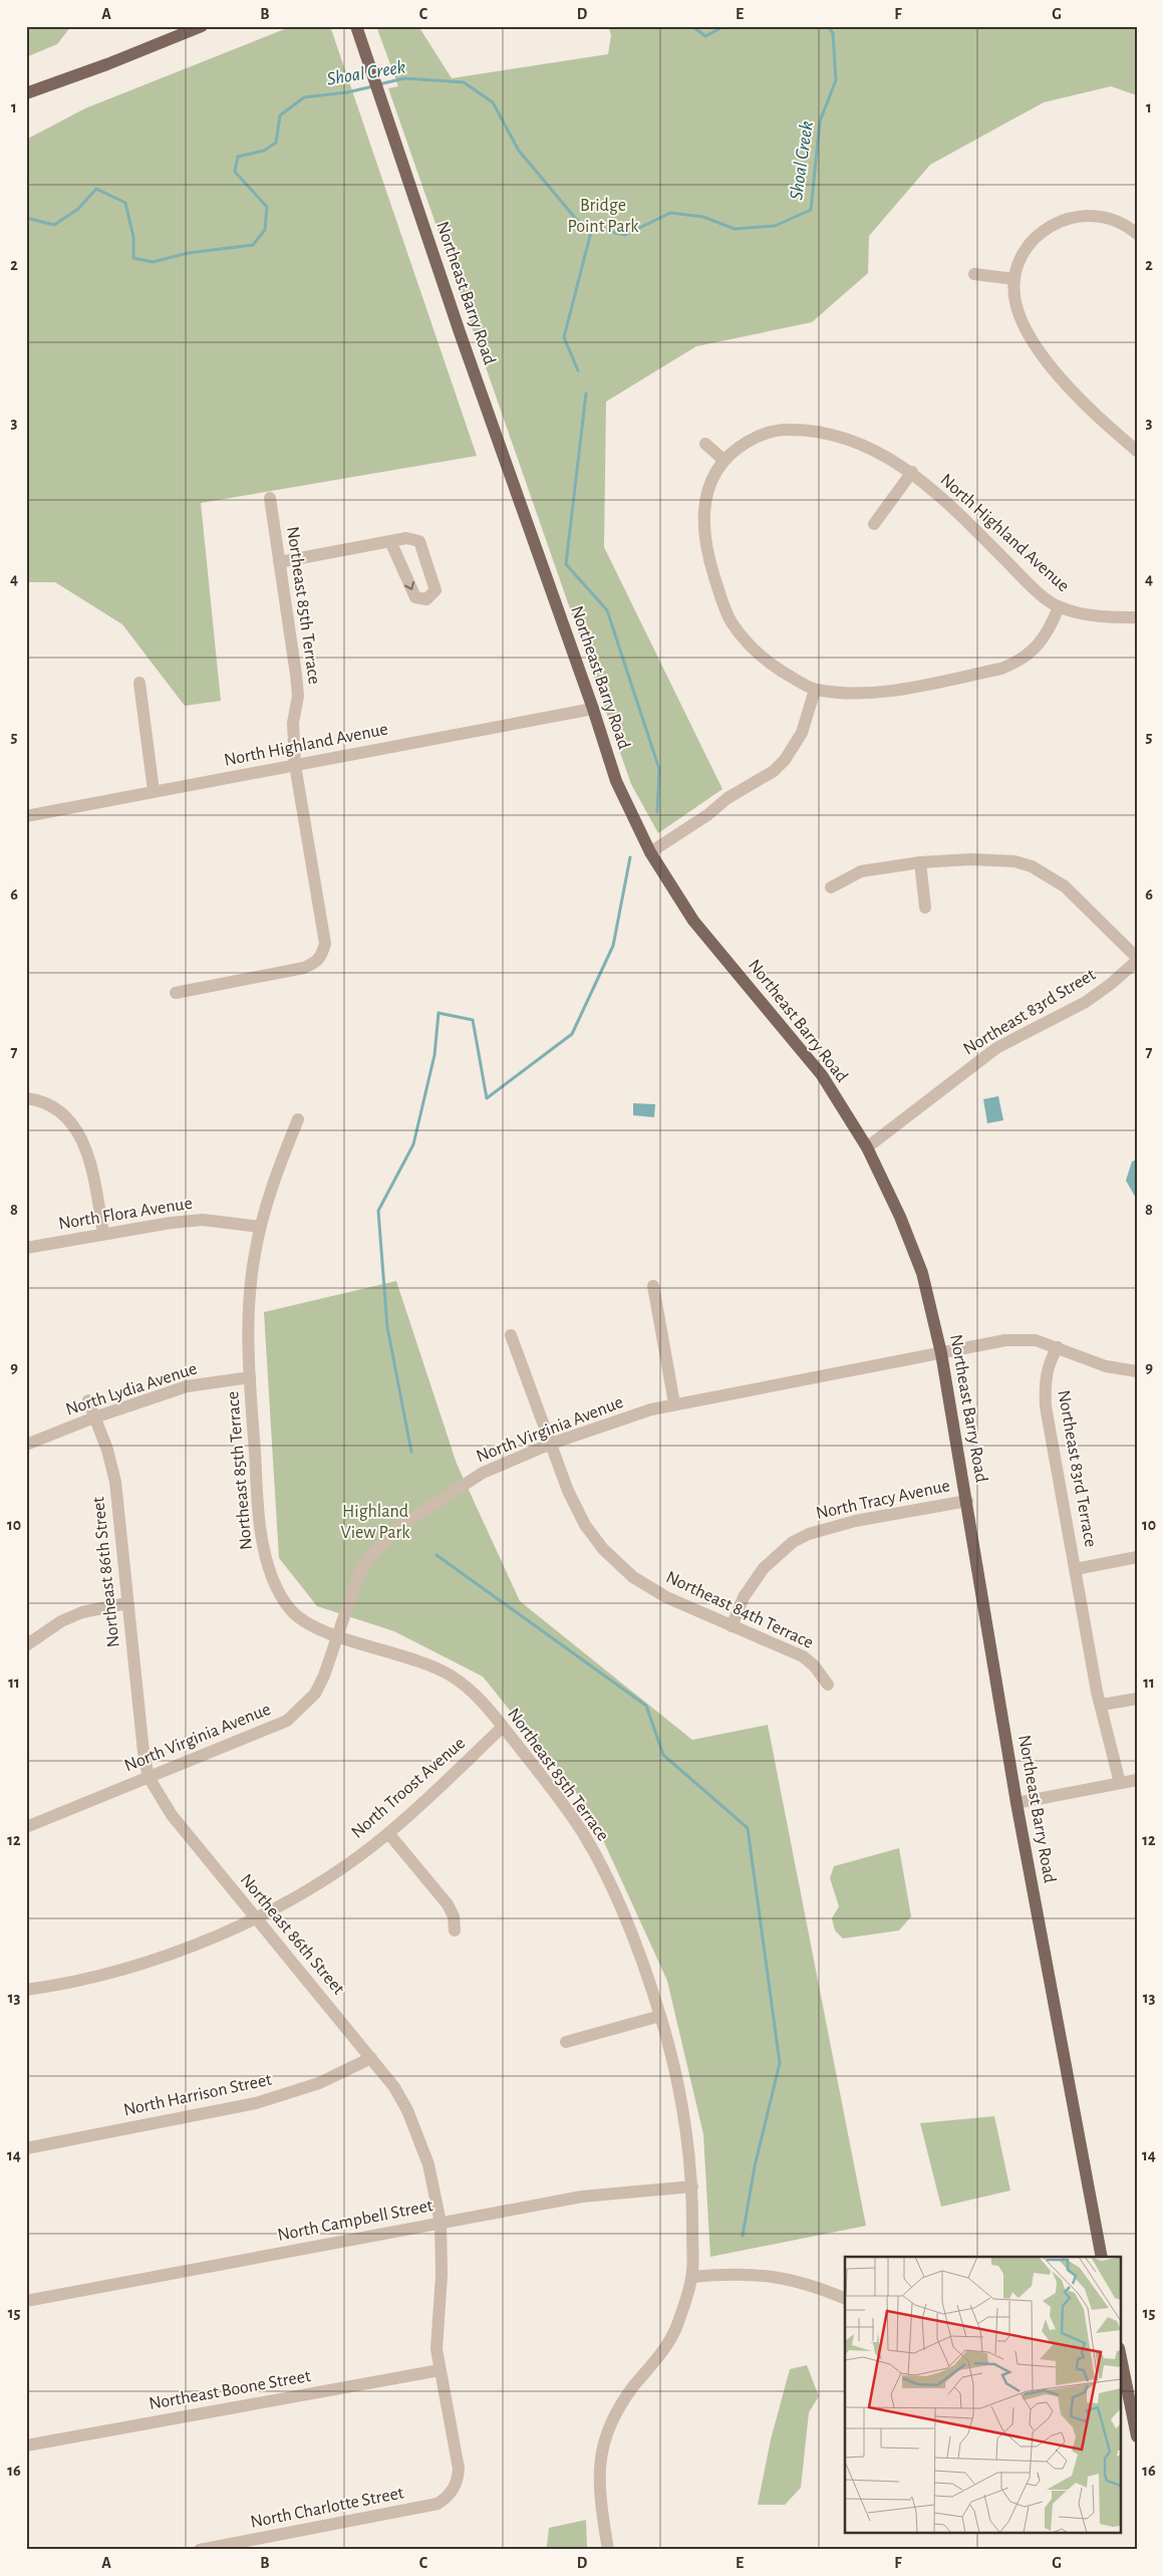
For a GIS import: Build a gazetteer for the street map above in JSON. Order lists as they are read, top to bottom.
{
  "streets": {
    "main road": ["Northeast Barry Road"],
    "street": [
      "North Highland Avenue",
      "Northeast 85th Terrace",
      "Northeast 83rd Street",
      "North Flora Avenue",
      "North Lydia Avenue",
      "North Virginia Avenue",
      "Northeast 83rd Terrace",
      "North Tracy Avenue",
      "Northeast 86th Street",
      "Northeast 84th Terrace",
      "North Troost Avenue",
      "North Harrison Street",
      "North Campbell Street",
      "Northeast Boone Street",
      "North Charlotte Street"
    ]
  },
  "crossings": [
    ["Northeast Barry Road", "North Highland Avenue"],
    ["Northeast Barry Road", "Northeast 83rd Street"],
    ["Northeast Barry Road", "North Virginia Avenue"],
    ["Northeast Barry Road", "North Tracy Avenue"],
    ["North Highland Avenue", "Northeast 85th Terrace"],
    ["Northeast 85th Terrace", "North Flora Avenue"],
    ["Northeast 85th Terrace", "North Lydia Avenue"],
    ["Northeast 85th Terrace", "North Virginia Avenue"],
    ["Northeast 85th Terrace", "North Troost Avenue"],
    ["Northeast 85th Terrace", "North Campbell Street"],
    ["North Lydia Avenue", "Northeast 86th Street"],
    ["North Virginia Avenue", "Northeast 83rd Terrace"],
    ["North Virginia Avenue", "Northeast 86th Street"],
    ["North Virginia Avenue", "Northeast 84th Terrace"],
    ["North Tracy Avenue", "Northeast 84th Terrace"],
    ["Northeast 86th Street", "North Troost Avenue"],
    ["Northeast 86th Street", "North Harrison Street"],
    ["Northeast 86th Street", "North Campbell Street"],
    ["Northeast 86th Street", "Northeast Boone Street"],
    ["Northeast 86th Street", "North Charlotte Street"]
  ],
  "water": ["Shoal Creek"],
  "parks": ["Bridge Point Park", "Highland View Park"],
  "grid": {
    "columns": [
      "A",
      "B",
      "C",
      "D",
      "E",
      "F",
      "G"
    ],
    "rows": [
      "1",
      "2",
      "3",
      "4",
      "5",
      "6",
      "7",
      "8",
      "9",
      "10",
      "11",
      "12",
      "13",
      "14",
      "15",
      "16"
    ]
  }
}
